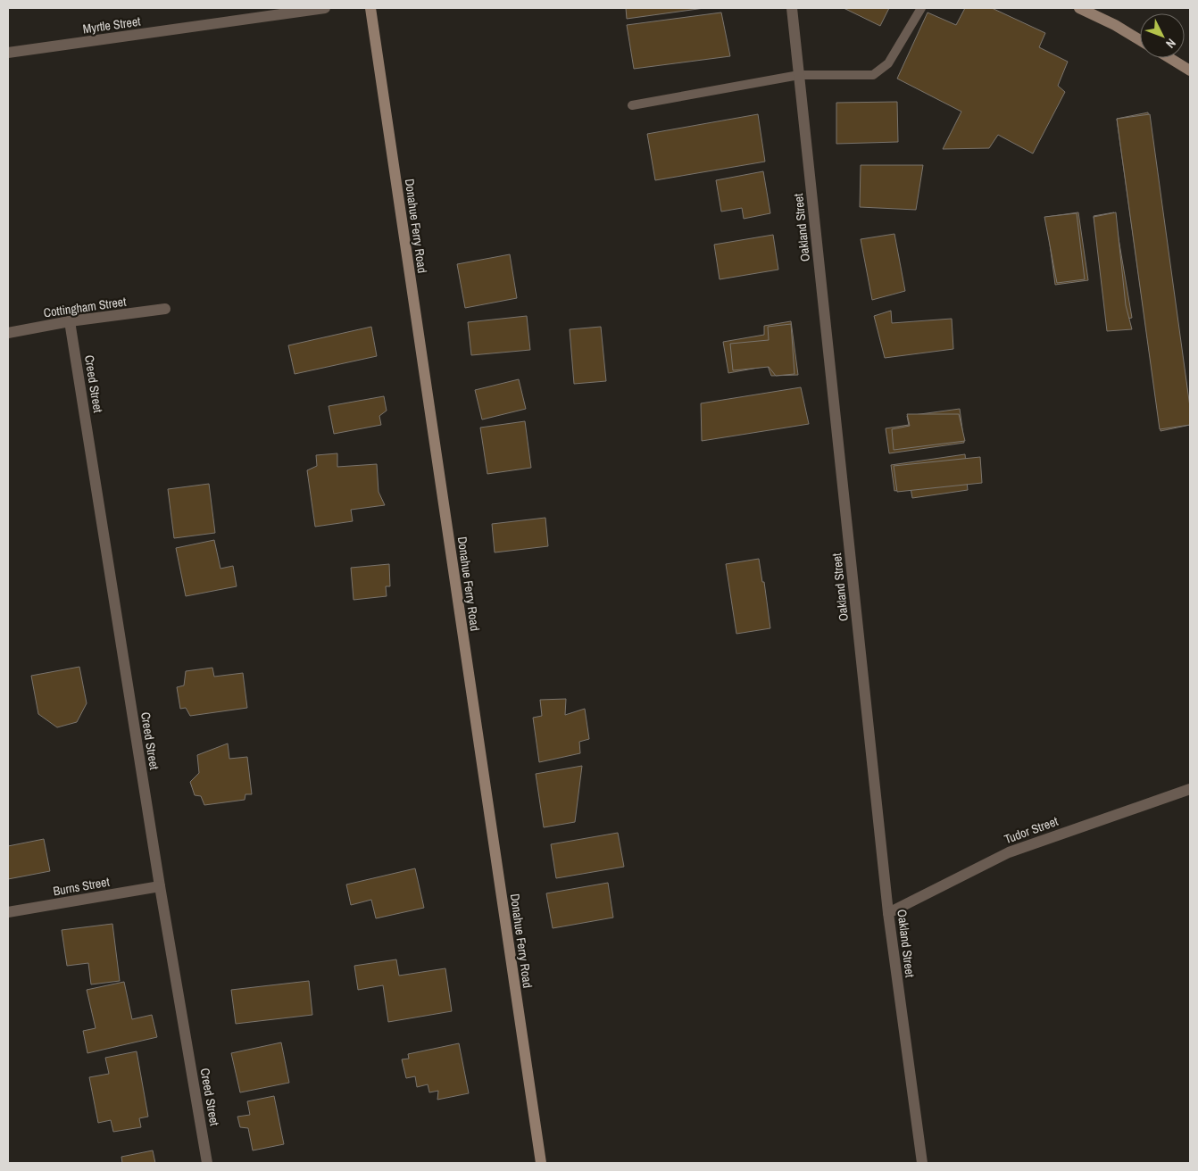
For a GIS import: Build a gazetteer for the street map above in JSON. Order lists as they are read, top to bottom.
{
  "streets": {
    "main road": ["Donahue Ferry Road"],
    "street": [
      "Myrtle Street",
      "Oakland Street",
      "Cottingham Street",
      "Creed Street",
      "Tudor Street",
      "Burns Street"
    ]
  },
  "crossings": [
    ["Oakland Street", "Tudor Street"],
    ["Cottingham Street", "Creed Street"],
    ["Creed Street", "Burns Street"]
  ],
  "north": "bottom right"
}
